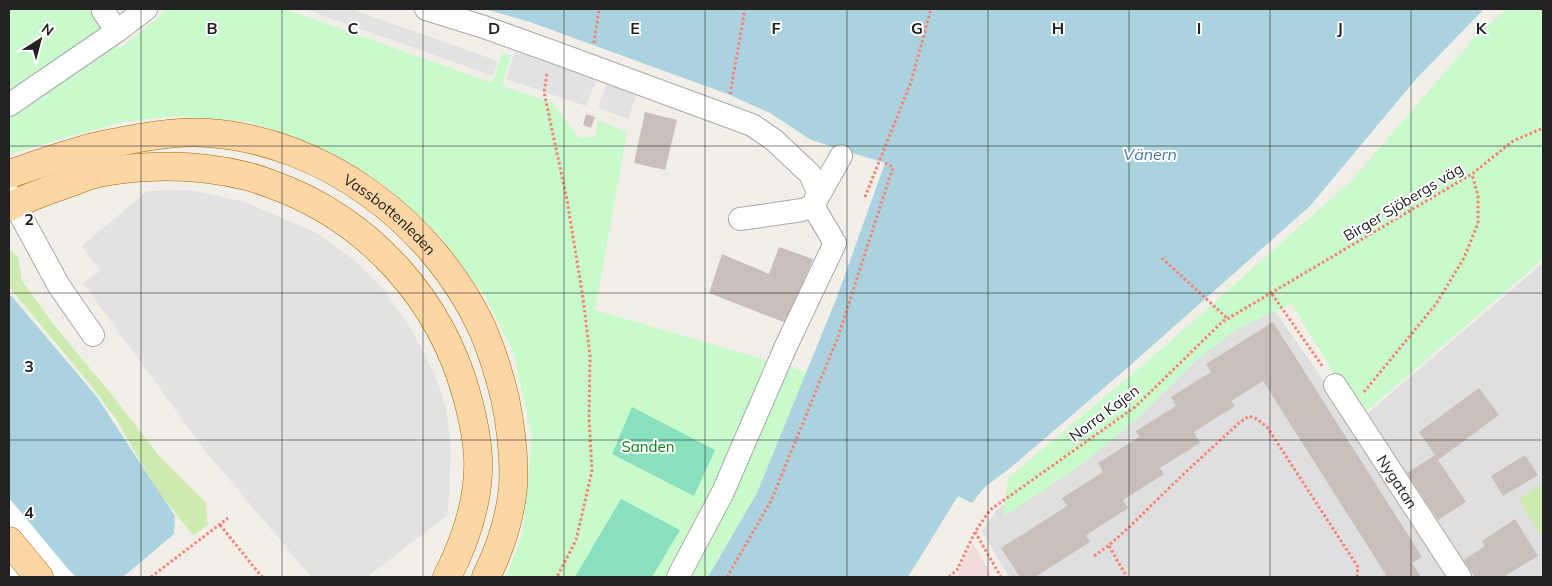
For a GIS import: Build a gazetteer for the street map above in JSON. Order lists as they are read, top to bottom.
{
  "streets": {
    "main road": ["Vassbottenleden"],
    "street": ["Nygatan"],
    "path": ["Birger Sjöbergs väg", "Norra Kajen"]
  },
  "crossings": [
    ["Birger Sjöbergs väg", "Norra Kajen"]
  ],
  "water": ["Vänern"],
  "parks": ["Sanden"],
  "north": "top right",
  "grid": {
    "columns": [
      "B",
      "C",
      "D",
      "E",
      "F",
      "G",
      "H",
      "I",
      "J",
      "K"
    ],
    "rows": ["2", "3", "4"]
  }
}
